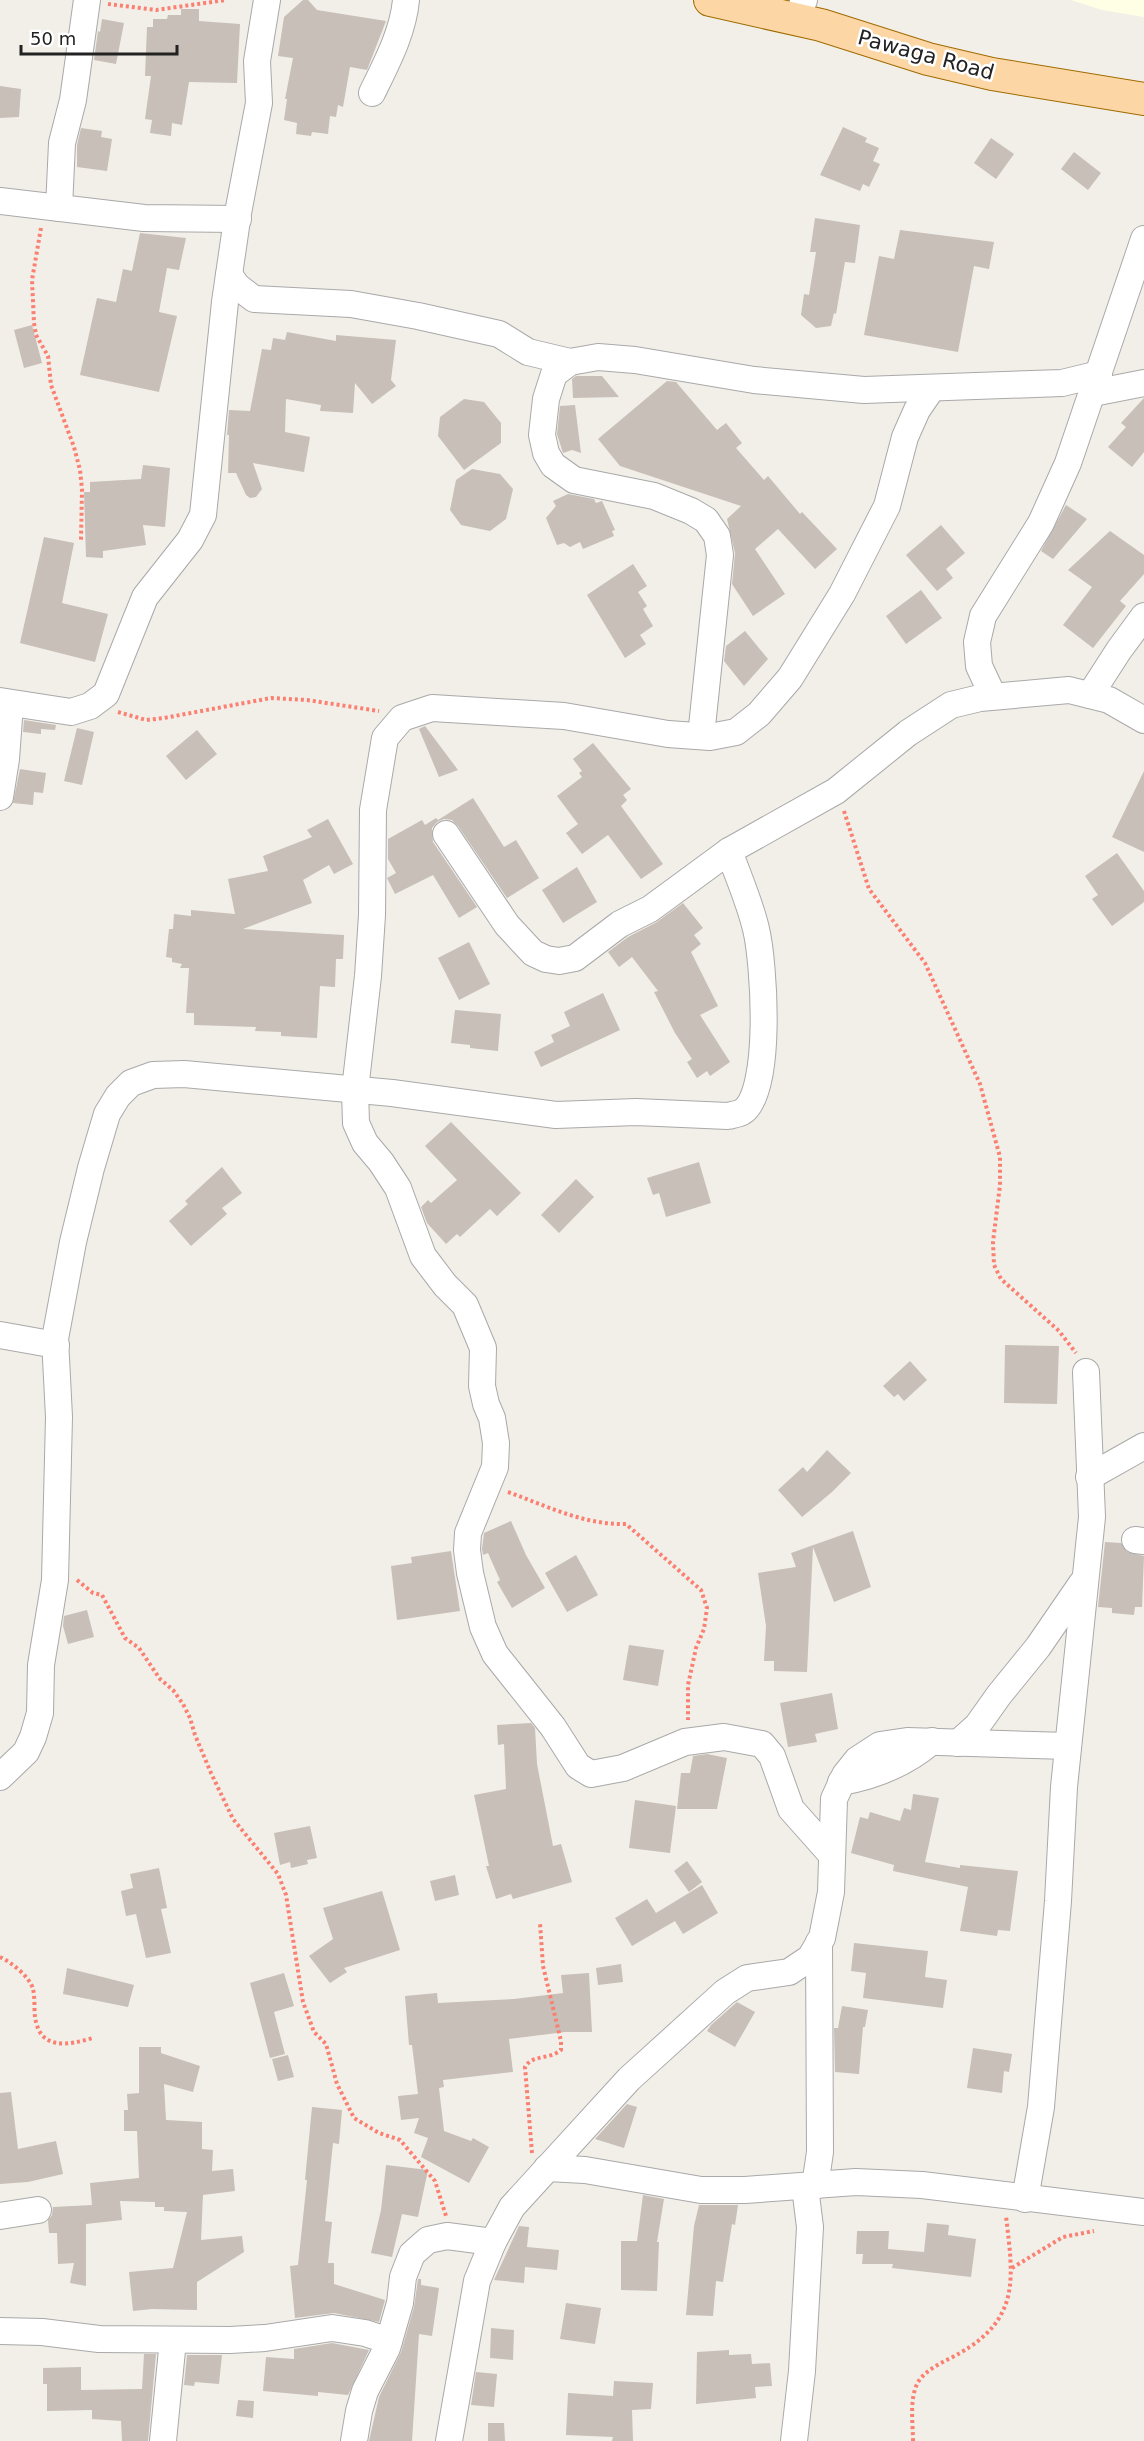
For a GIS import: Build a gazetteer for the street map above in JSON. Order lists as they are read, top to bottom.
{
  "streets": {
    "main road": ["Pawaga Road"]
  },
  "scale_bar": "50 m"
}
